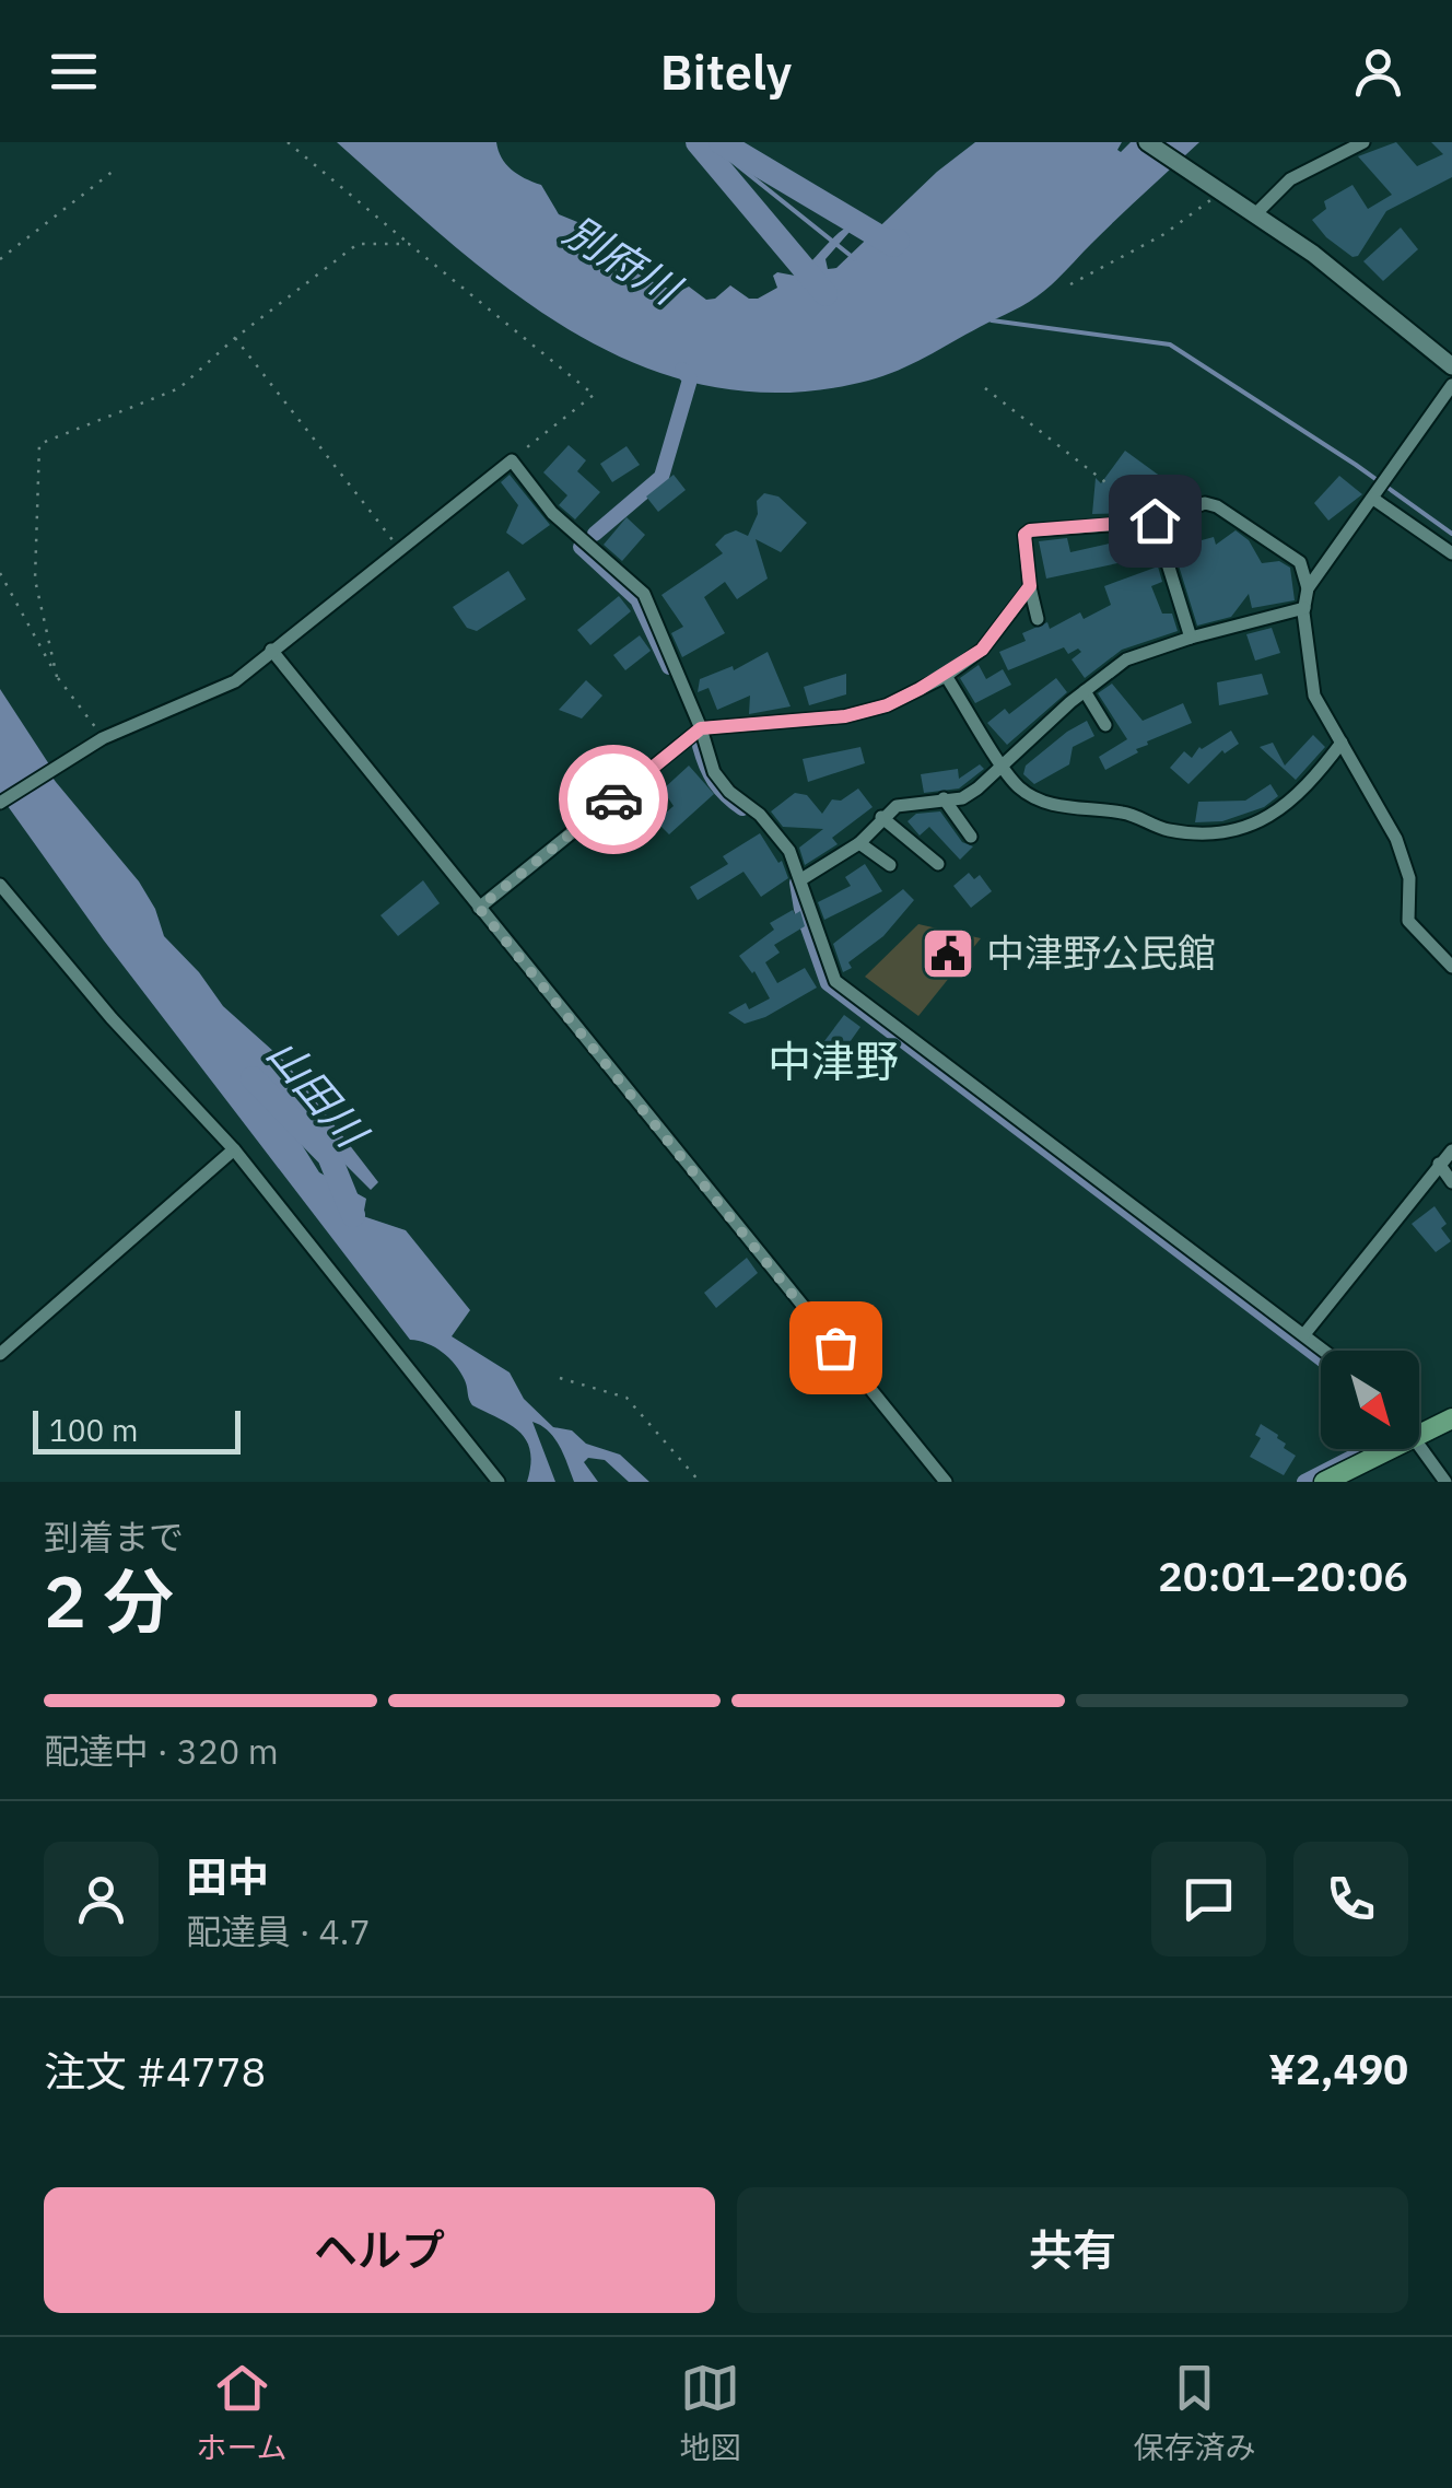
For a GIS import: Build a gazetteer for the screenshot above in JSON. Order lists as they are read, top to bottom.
{
  "districts": ["中津野"],
  "water": ["別府川", "山田川"],
  "places": {
    "public building": ["中津野公民館"]
  },
  "scale_bar": "100 m",
  "north": "bottom right",
  "page": {
    "header": "Bitely",
    "scale": "100 m",
    "heading": ["2 分", "到着まで", "20:01–20:06"],
    "panel": [
      "田中",
      "配達員 · 4.7",
      "注文 #4778",
      "¥2,490"
    ],
    "bar": "配達中 · 320 m",
    "buttons": ["ヘルプ", "共有"],
    "tabs": ["ホーム", "地図", "保存済み"]
  }
}
